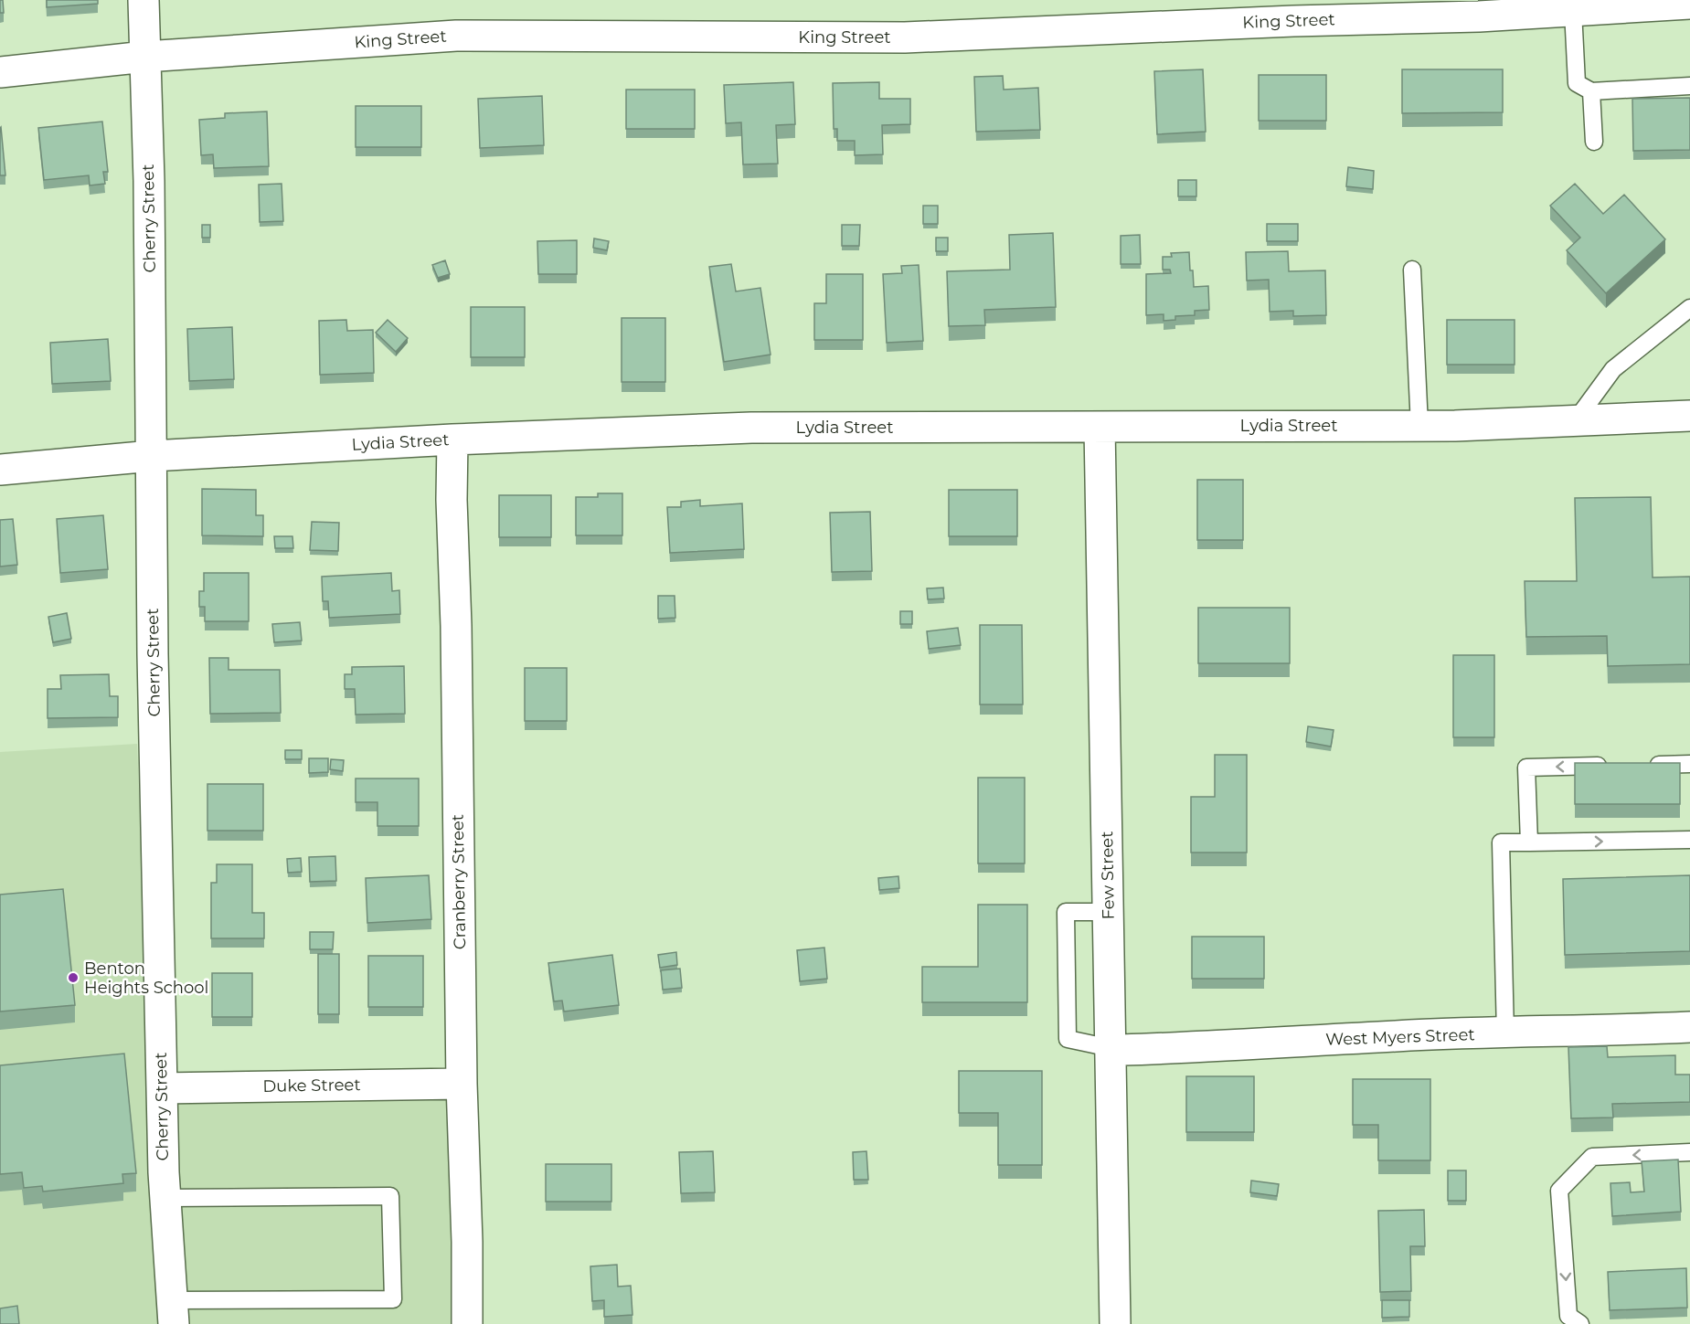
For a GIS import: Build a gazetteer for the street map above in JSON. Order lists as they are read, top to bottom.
{
  "streets": {
    "street": [
      "King Street",
      "Cherry Street",
      "Lydia Street",
      "Few Street",
      "Cranberry Street",
      "West Myers Street",
      "Duke Street"
    ]
  },
  "crossings": [
    ["King Street", "Cherry Street"],
    ["Cherry Street", "Lydia Street"],
    ["Cherry Street", "Duke Street"],
    ["Lydia Street", "Few Street"],
    ["Lydia Street", "Cranberry Street"],
    ["Few Street", "West Myers Street"],
    ["Cranberry Street", "Duke Street"]
  ],
  "places": ["Benton Heights School"]
}
